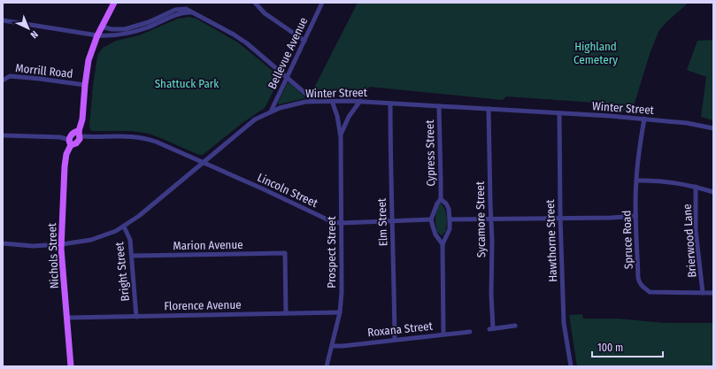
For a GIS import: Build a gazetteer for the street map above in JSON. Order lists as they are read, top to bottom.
{
  "streets": {
    "main road": ["Nichols Street"],
    "street": [
      "Bellevue Avenue",
      "Morrill Road",
      "Winter Street",
      "Cypress Street",
      "Lincoln Street",
      "Sycamore Street",
      "Elm Street",
      "Spruce Road",
      "Hawthorne Street",
      "Brierwood Lane",
      "Marion Avenue",
      "Prospect Street",
      "Bright Street",
      "Florence Avenue",
      "Roxana Street"
    ]
  },
  "crossings": [
    ["Bellevue Avenue", "Winter Street"],
    ["Winter Street", "Cypress Street"],
    ["Winter Street", "Lincoln Street"],
    ["Winter Street", "Sycamore Street"],
    ["Winter Street", "Elm Street"],
    ["Winter Street", "Spruce Road"],
    ["Winter Street", "Hawthorne Street"],
    ["Winter Street", "Prospect Street"],
    ["Winter Street", "Nichols Street"],
    ["Winter Street", "Bright Street"],
    ["Cypress Street", "Lincoln Street"],
    ["Cypress Street", "Roxana Street"],
    ["Lincoln Street", "Elm Street"],
    ["Lincoln Street", "Prospect Street"],
    ["Lincoln Street", "Nichols Street"],
    ["Elm Street", "Roxana Street"],
    ["Spruce Road", "Brierwood Lane"],
    ["Marion Avenue", "Bright Street"],
    ["Marion Avenue", "Florence Avenue"],
    ["Prospect Street", "Florence Avenue"],
    ["Prospect Street", "Roxana Street"],
    ["Nichols Street", "Florence Avenue"],
    ["Bright Street", "Florence Avenue"]
  ],
  "parks": ["Highland Cemetery", "Shattuck Park"],
  "scale_bar": "100 m",
  "north": "bottom right"
}
